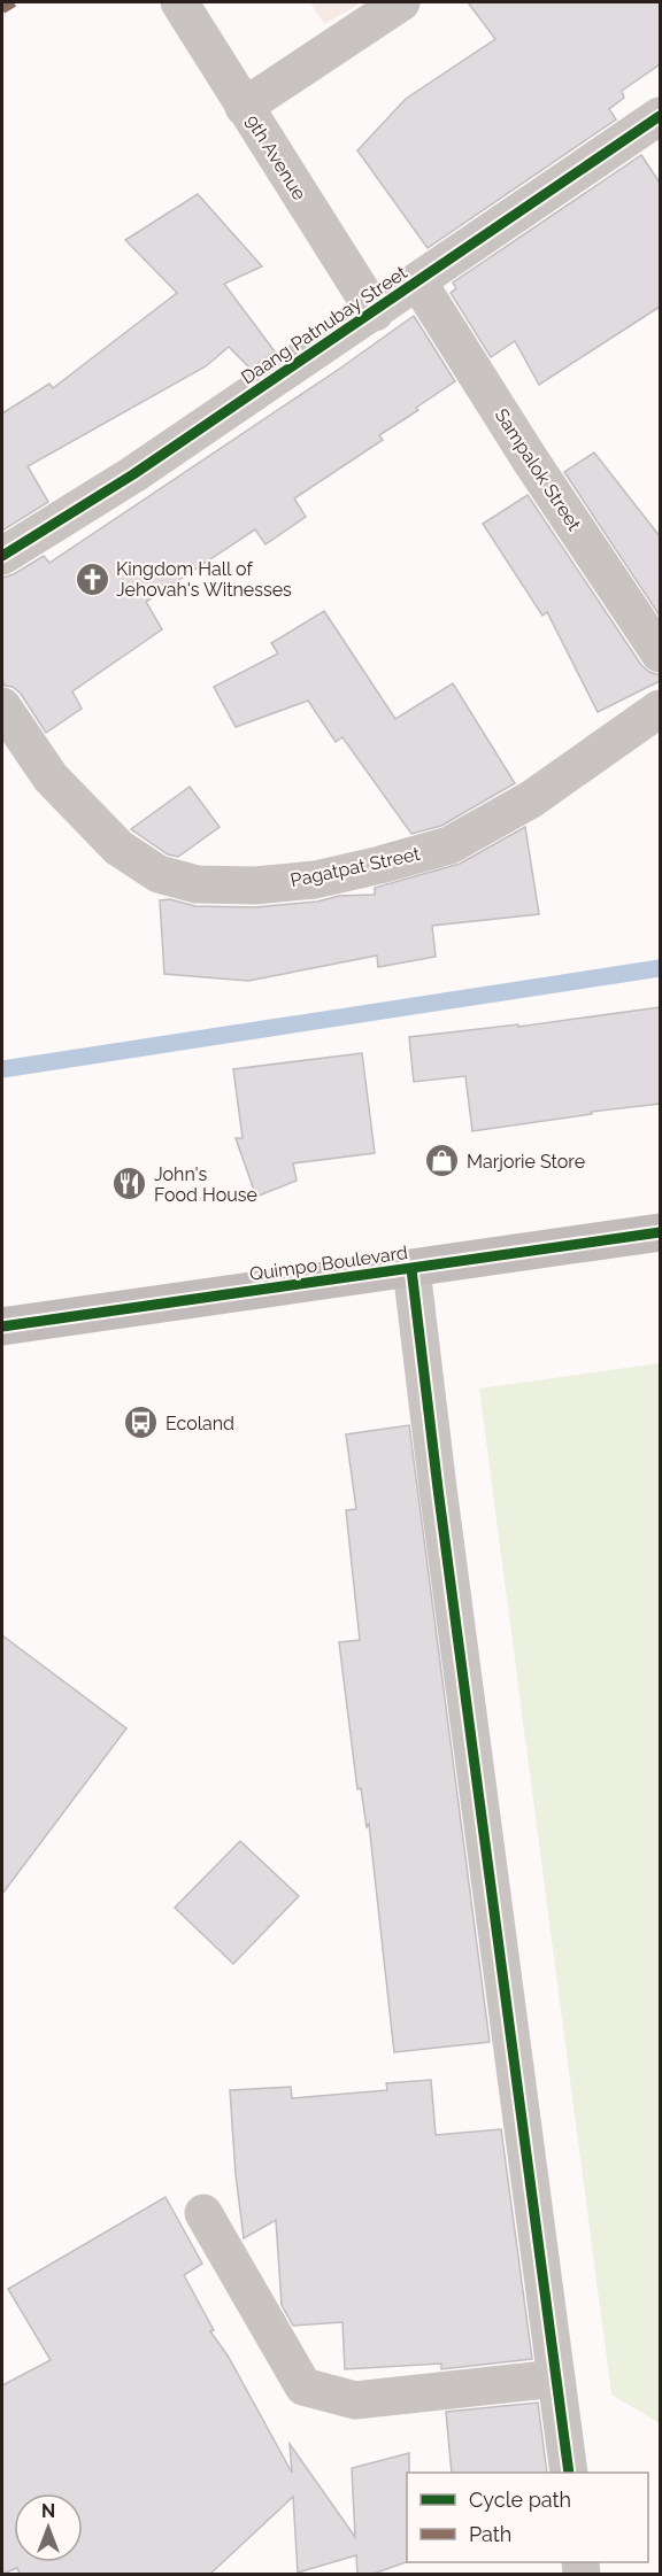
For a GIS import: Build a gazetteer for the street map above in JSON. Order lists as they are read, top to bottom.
{
  "streets": {
    "main road": ["Quimpo Boulevard"],
    "street": [
      "9th Avenue",
      "Daang Patnubay Street",
      "Sampalok Street",
      "Pagatpat Street"
    ]
  },
  "crossings": [
    ["9th Avenue", "Daang Patnubay Street"],
    ["Daang Patnubay Street", "Sampalok Street"]
  ],
  "places": {
    "church": ["Kingdom Hall of Jehovah's Witnesses"],
    "shop": ["Marjorie Store"],
    "restaurant": ["John's Food House"],
    "bus stop": ["Ecoland"]
  },
  "legend": ["Cycle path", "Path"],
  "north": "top"
}
